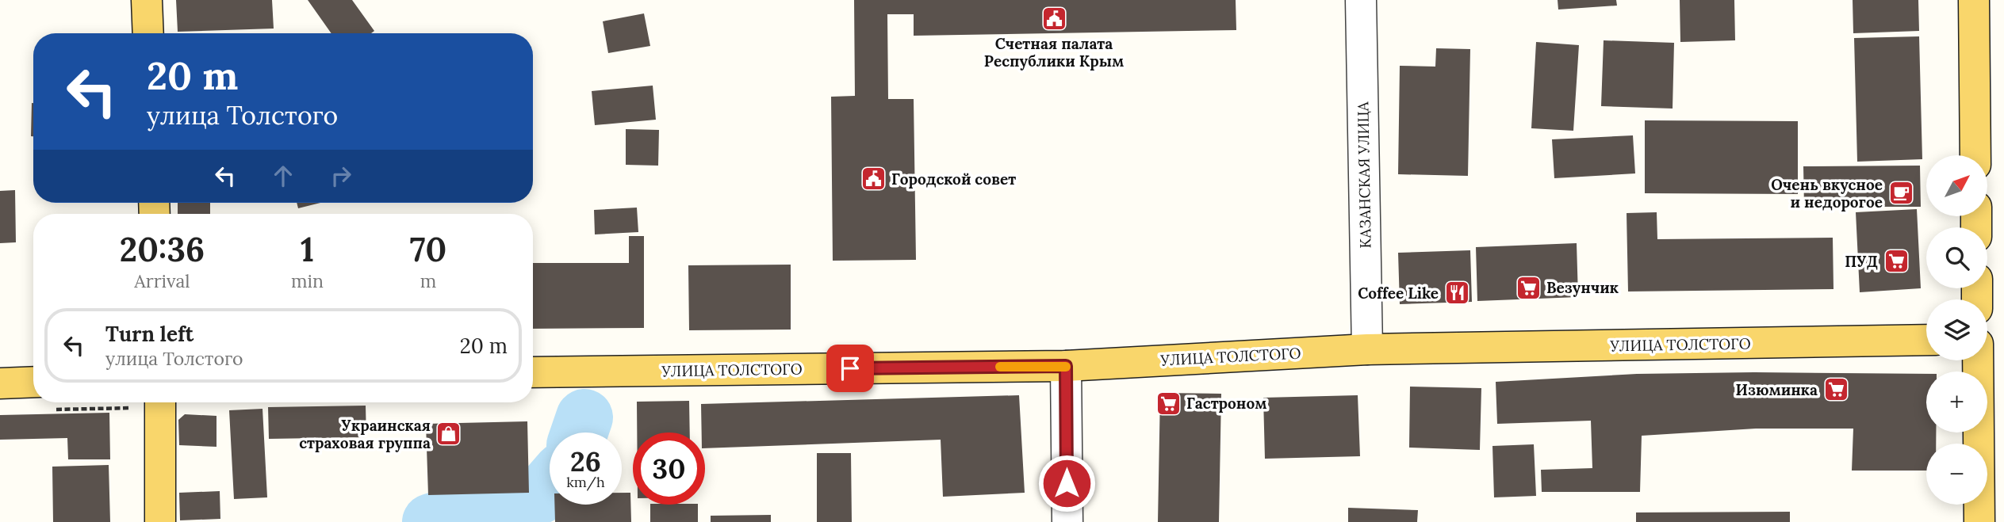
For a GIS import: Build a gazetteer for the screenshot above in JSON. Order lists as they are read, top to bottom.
{
  "streets": {
    "main road": ["УЛИЦА ТОЛСТОГО"],
    "street": ["КАЗАНСКАЯ УЛИЦА"]
  },
  "crossings": [
    ["КАЗАНСКАЯ УЛИЦА", "УЛИЦА ТОЛСТОГО"]
  ],
  "places": {
    "public building": ["Счетная палата Республики Крым", "Городской совет"],
    "cafe": ["Очень вкусное и недорогое"],
    "supermarket": [
      "ПУД",
      "Везунчик",
      "Изюминка",
      "Гастроном"
    ],
    "restaurant": ["Coffee Like"],
    "shop": ["Украинская страховая группа"]
  },
  "north": "top right",
  "page": {
    "turn": ["20 m", "улица Толстого"],
    "map_buttons": ["+", "−"],
    "eta": [
      "20:36",
      "Arrival",
      "1",
      "min",
      "70",
      "m"
    ],
    "list": [
      {
        "name": "Turn left",
        "note": "улица Толстого",
        "value": "20 m"
      }
    ],
    "speed": "26 km/h",
    "limit": "30"
  }
}
